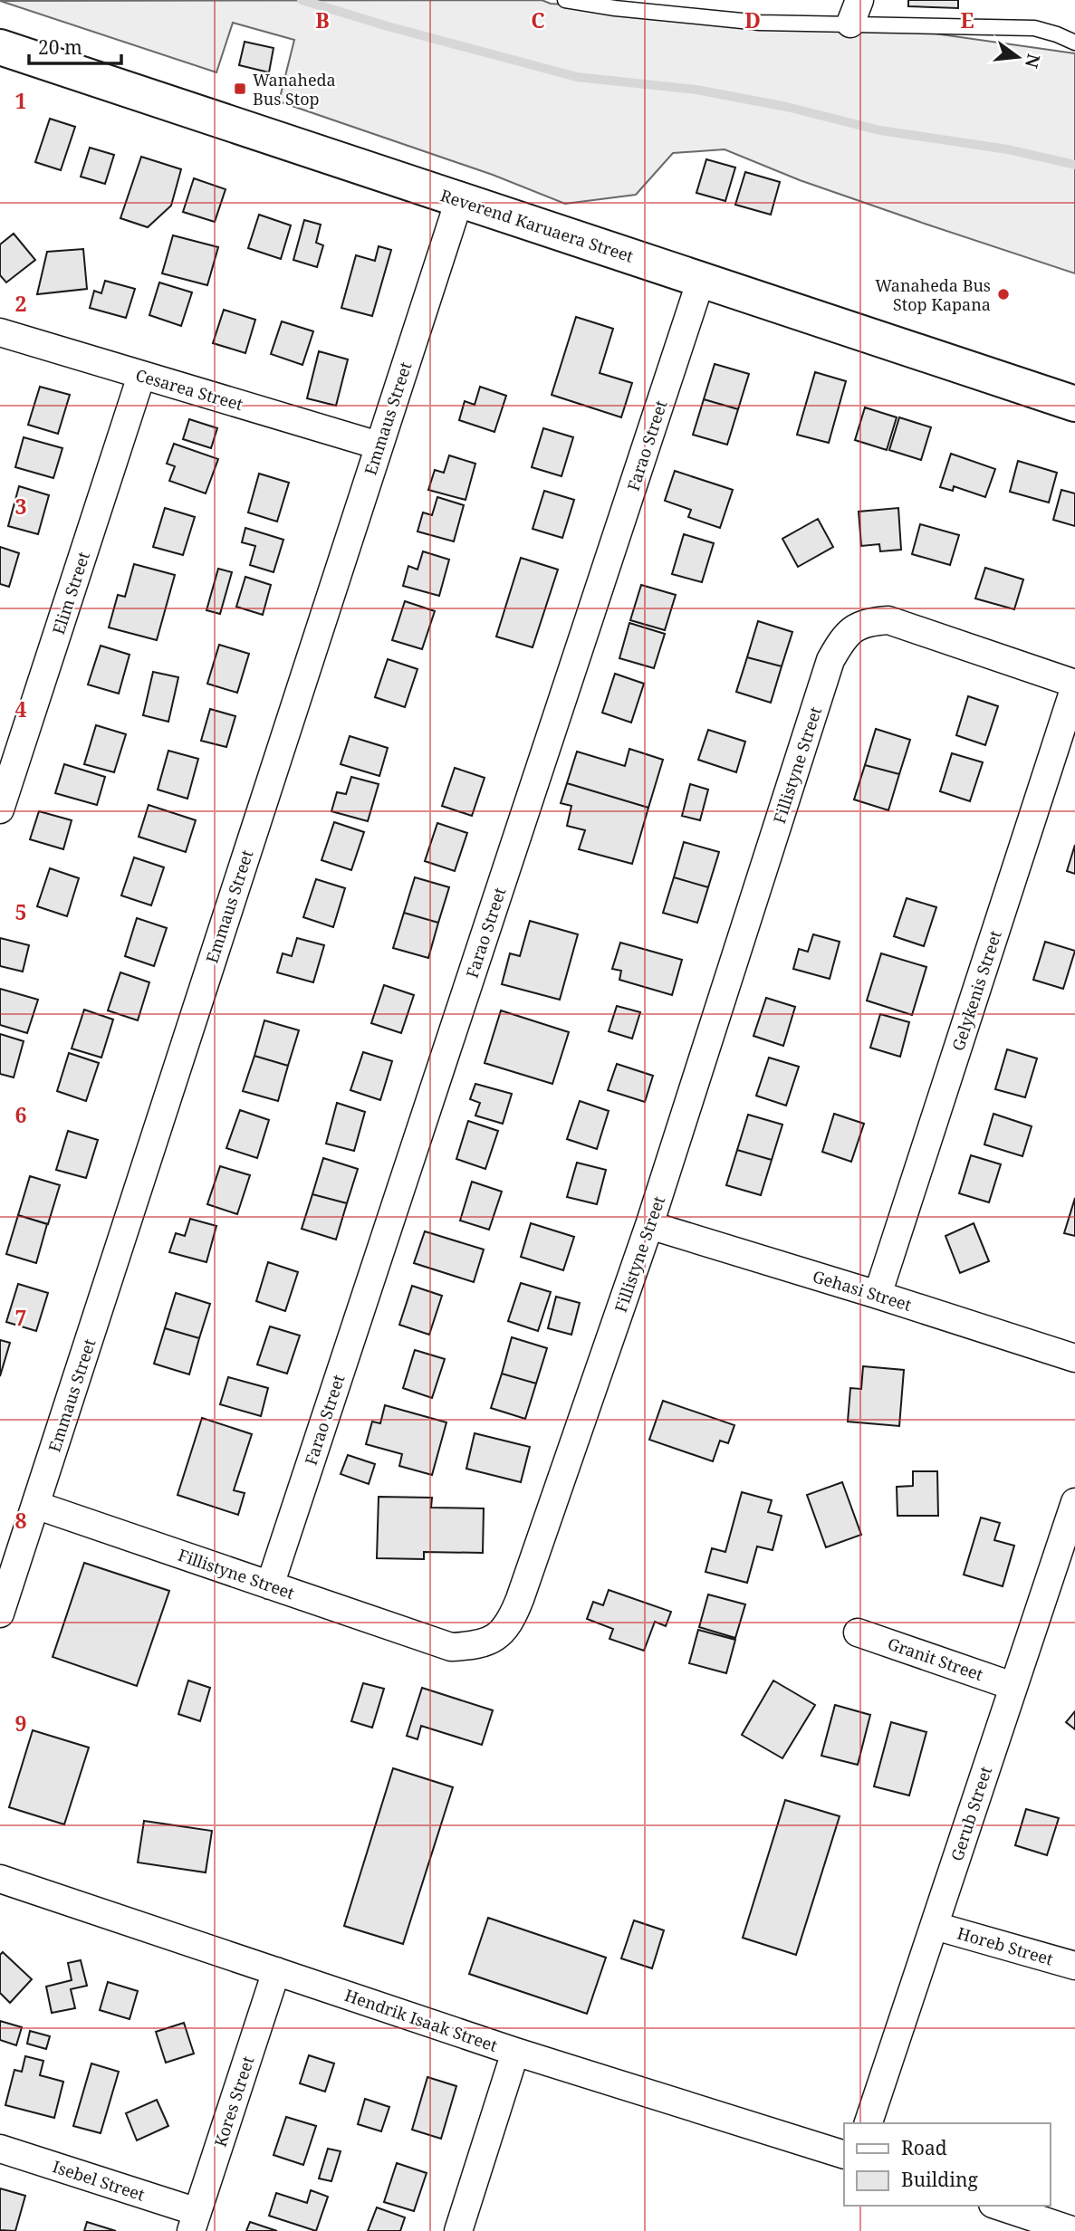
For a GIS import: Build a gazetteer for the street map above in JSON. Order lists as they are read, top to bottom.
{
  "streets": {
    "street": [
      "Reverend Karuaera Street",
      "Cesarea Street",
      "Emmaus Street",
      "Farao Street",
      "Elim Street",
      "Fillistyne Street",
      "Gelykenis Street",
      "Gehasi Street",
      "Granit Street",
      "Gerub Street",
      "Horeb Street",
      "Hendrik Isaak Street",
      "Kores Street",
      "Isebel Street"
    ]
  },
  "crossings": [
    ["Reverend Karuaera Street", "Emmaus Street"],
    ["Reverend Karuaera Street", "Farao Street"],
    ["Cesarea Street", "Emmaus Street"],
    ["Cesarea Street", "Elim Street"],
    ["Emmaus Street", "Fillistyne Street"],
    ["Farao Street", "Fillistyne Street"],
    ["Fillistyne Street", "Gelykenis Street"],
    ["Fillistyne Street", "Gehasi Street"],
    ["Gelykenis Street", "Gehasi Street"],
    ["Granit Street", "Gerub Street"],
    ["Gerub Street", "Horeb Street"],
    ["Hendrik Isaak Street", "Kores Street"],
    ["Kores Street", "Isebel Street"]
  ],
  "places": {
    "transit": ["Wanaheda Bus Stop"],
    "other": ["Wanaheda Bus Stop Kapana"]
  },
  "legend": ["Road", "Building"],
  "scale_bar": "20 m",
  "north": "right",
  "grid": {
    "columns": [
      "B",
      "C",
      "D",
      "E"
    ],
    "rows": [
      "1",
      "2",
      "3",
      "4",
      "5",
      "6",
      "7",
      "8",
      "9"
    ]
  }
}
